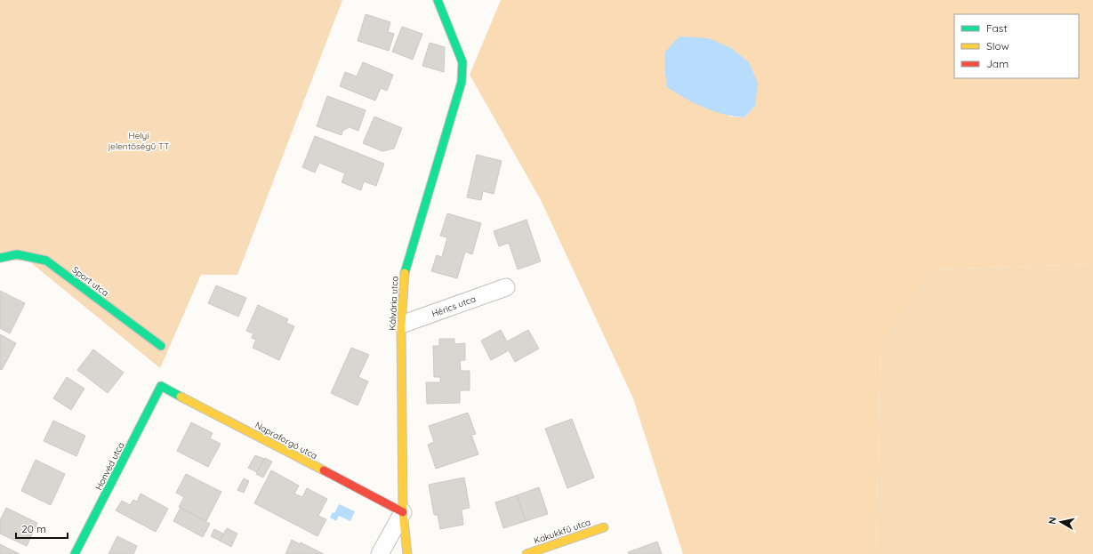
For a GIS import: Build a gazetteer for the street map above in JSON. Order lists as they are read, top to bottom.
{
  "streets": {
    "street": [
      "Sport utca",
      "Kálvária utca",
      "Hérics utca",
      "Napraforgó utca",
      "Honvéd utca",
      "Kakukkfű utca"
    ]
  },
  "crossings": [
    ["Kálvária utca", "Hérics utca"],
    ["Kálvária utca", "Napraforgó utca"],
    ["Napraforgó utca", "Honvéd utca"]
  ],
  "parks": ["Helyi jelentőségű TT"],
  "legend": ["Fast", "Slow", "Jam"],
  "scale_bar": "20 m",
  "north": "left"
}
